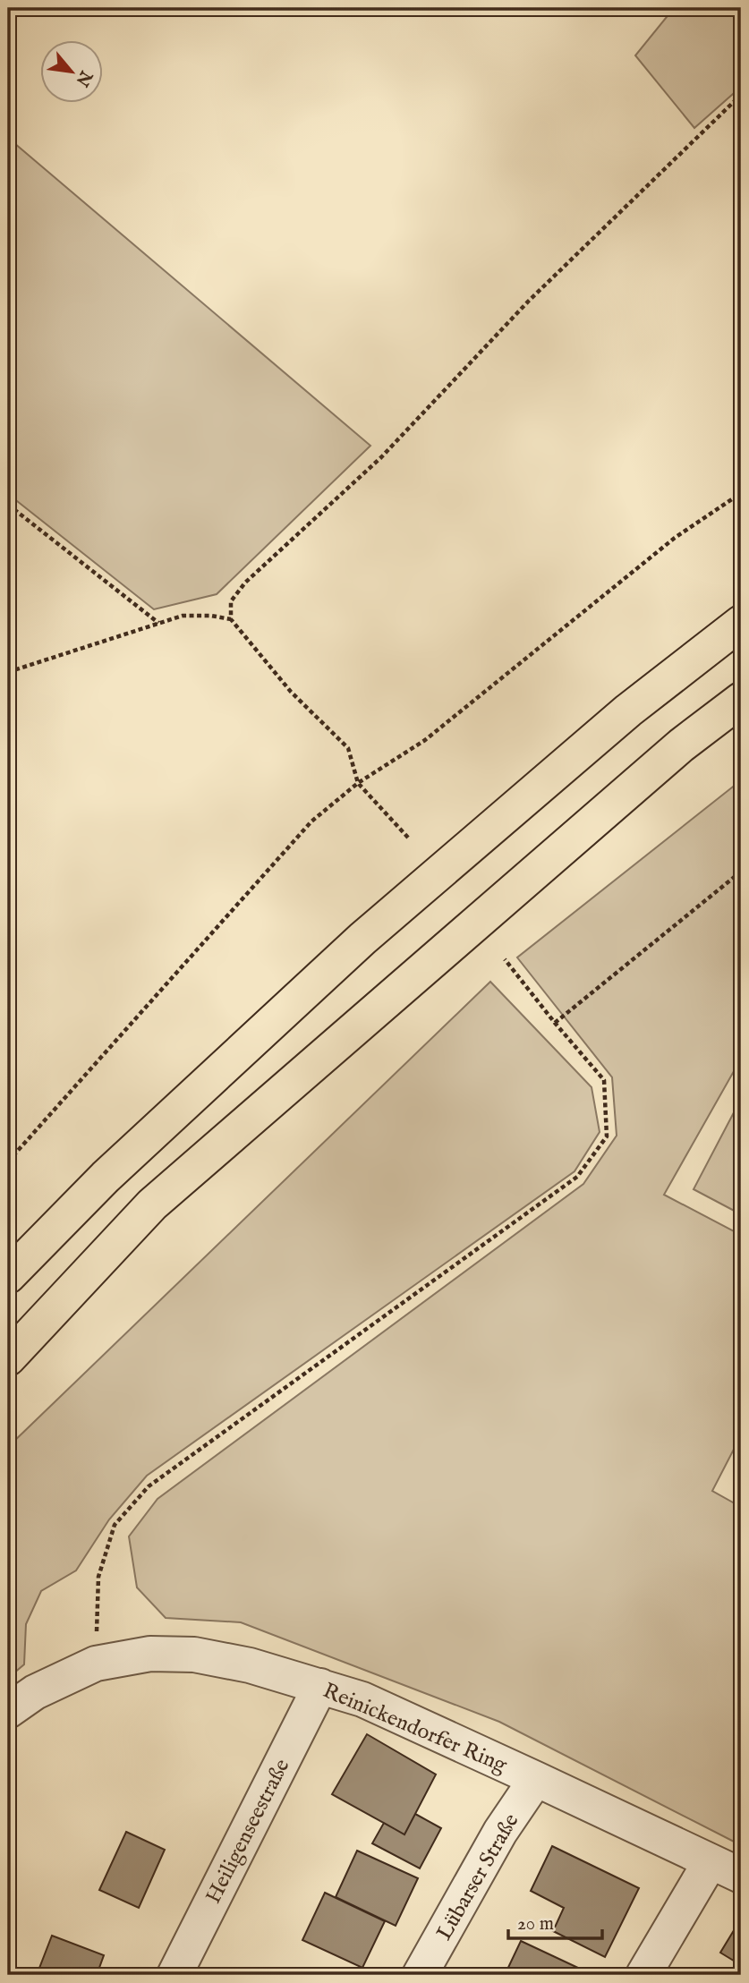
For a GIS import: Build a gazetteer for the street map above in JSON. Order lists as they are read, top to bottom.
{
  "streets": {
    "street": ["Reinickendorfer Ring", "Heiligenseestraße", "Lübarser Straße"]
  },
  "crossings": [
    ["Reinickendorfer Ring", "Heiligenseestraße"],
    ["Reinickendorfer Ring", "Lübarser Straße"]
  ],
  "scale_bar": "20 m",
  "north": "bottom right"
}
